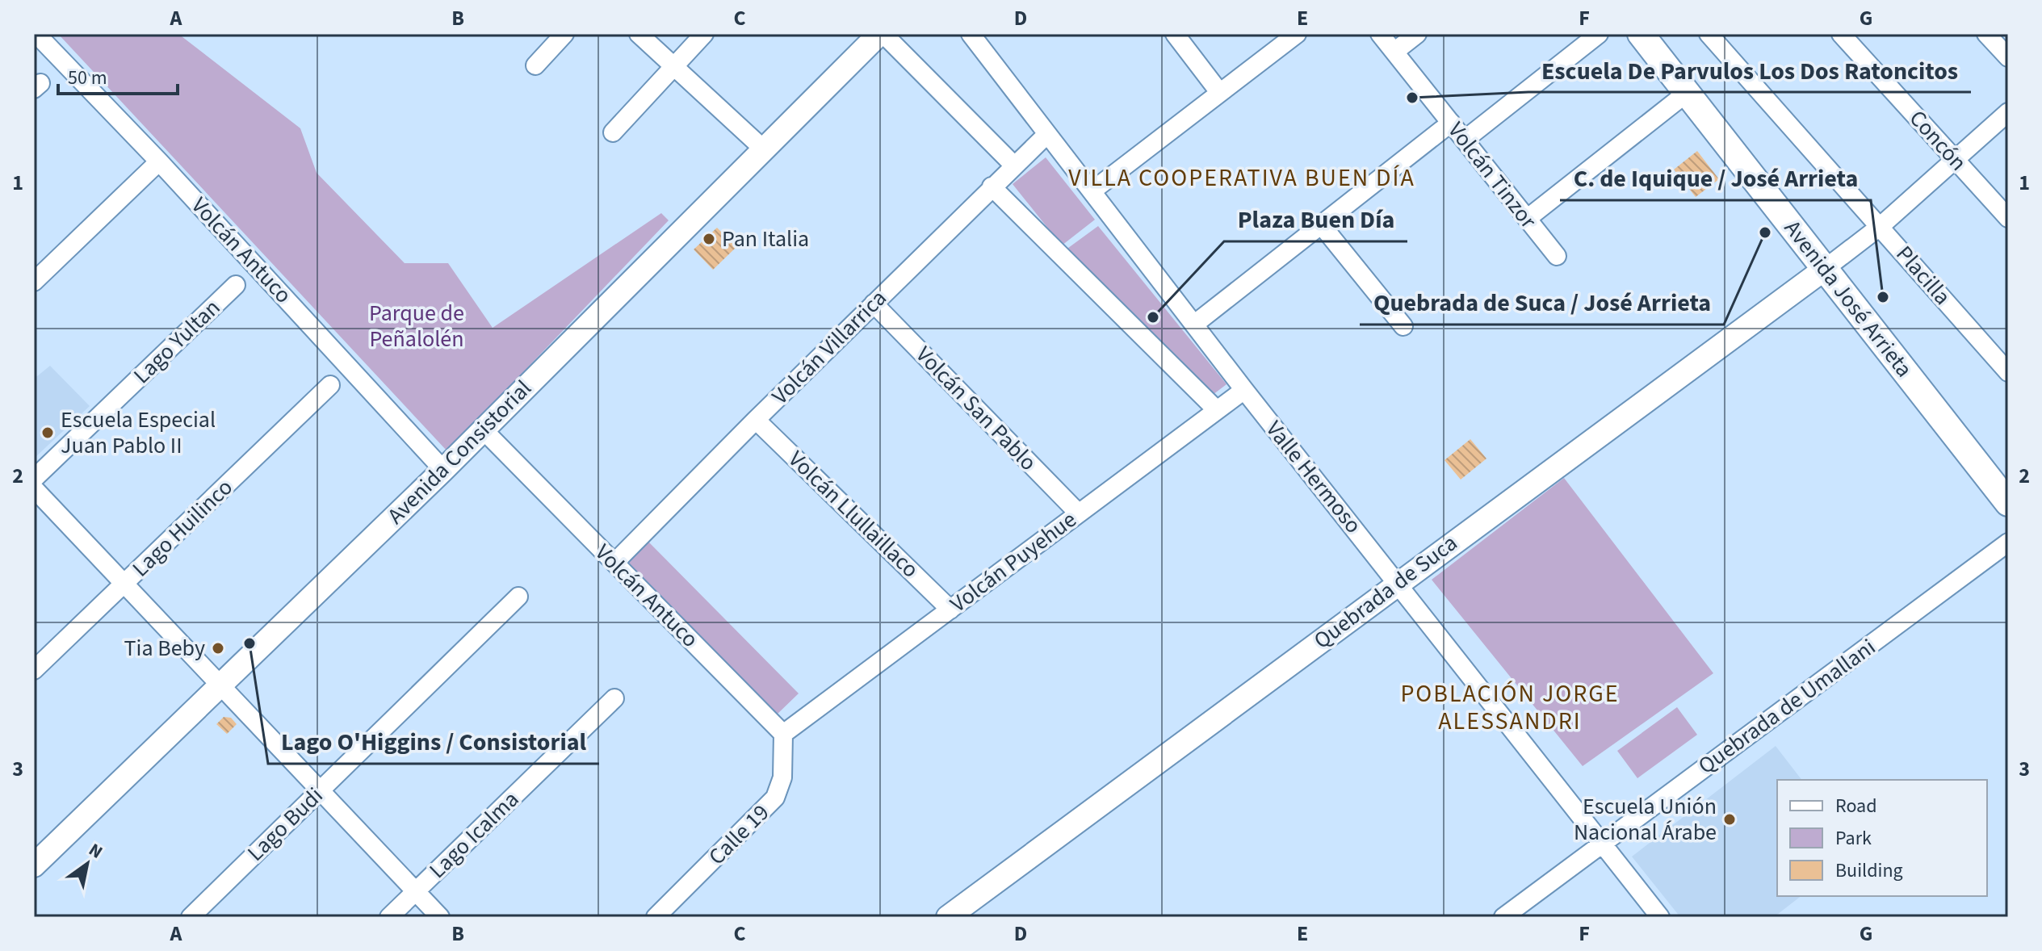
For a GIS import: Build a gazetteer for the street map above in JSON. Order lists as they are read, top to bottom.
{
  "streets": {
    "main road": ["Avenida José Arrieta"],
    "street": [
      "Concón",
      "Volcán Tinzor",
      "Volcán Antuco",
      "Placilla",
      "Lago Yultan",
      "Volcán Villarrica",
      "Volcán San Pablo",
      "Avenida Consistorial",
      "Valle Hermoso",
      "Volcán Llullaillaco",
      "Lago Huilinco",
      "Volcán Puyehue",
      "Quebrada de Suca",
      "Quebrada de Umallani",
      "Lago Budi",
      "Lago Icalma",
      "Calle 19"
    ]
  },
  "crossings": [
    ["Volcán Antuco", "Volcán Villarrica"],
    ["Volcán Antuco", "Avenida Consistorial"],
    ["Volcán Antuco", "Volcán Puyehue"],
    ["Volcán Antuco", "Calle 19"],
    ["Avenida José Arrieta", "Quebrada de Suca"],
    ["Volcán Villarrica", "Volcán San Pablo"],
    ["Volcán Villarrica", "Valle Hermoso"],
    ["Volcán Villarrica", "Volcán Llullaillaco"],
    ["Volcán San Pablo", "Volcán Puyehue"],
    ["Valle Hermoso", "Volcán Puyehue"],
    ["Valle Hermoso", "Quebrada de Suca"],
    ["Valle Hermoso", "Quebrada de Umallani"],
    ["Volcán Llullaillaco", "Volcán Puyehue"],
    ["Volcán Puyehue", "Calle 19"]
  ],
  "districts": ["VILLA COOPERATIVA BUEN DÍA", "POBLACIÓN JORGE ALESSANDRI"],
  "parks": ["Parque de Peñalolén"],
  "places": [
    "Escuela De Parvulos Los Dos Ratoncitos",
    "Quebrada de Suca / José Arrieta",
    "Pan Italia",
    "C. de Iquique / José Arrieta",
    "Plaza Buen Día",
    "Escuela Especial Juan Pablo II",
    "Lago O'Higgins / Consistorial",
    "Tia Beby",
    "Escuela Unión Nacional Árabe"
  ],
  "legend": ["Road", "Park", "Building"],
  "scale_bar": "50 m",
  "north": "top right",
  "grid": {
    "columns": [
      "A",
      "B",
      "C",
      "D",
      "E",
      "F",
      "G"
    ],
    "rows": ["1", "2", "3"]
  }
}
